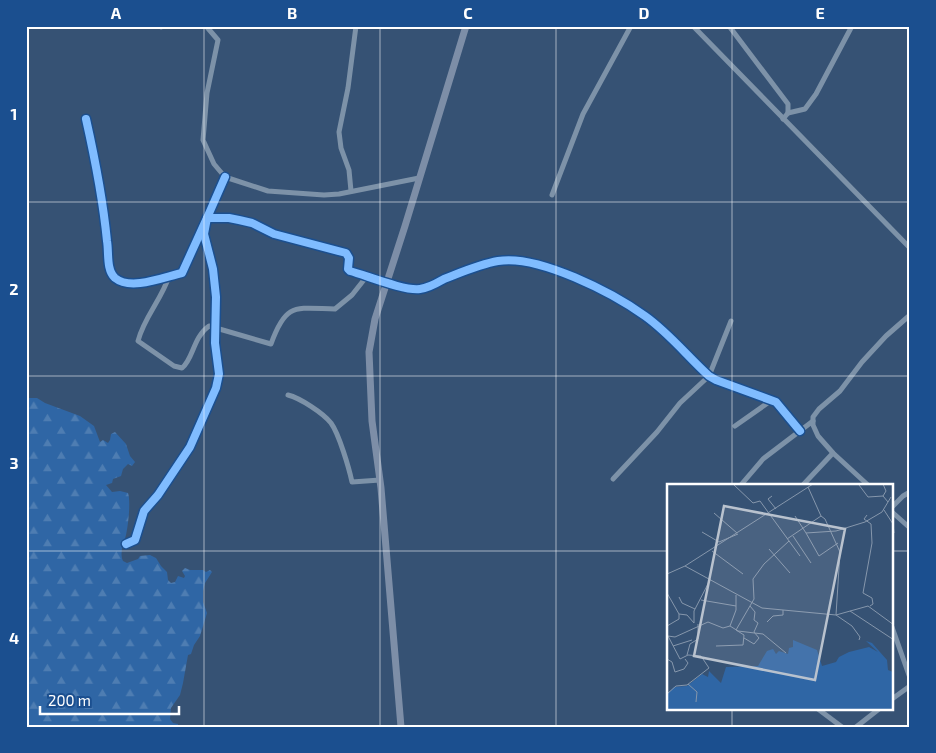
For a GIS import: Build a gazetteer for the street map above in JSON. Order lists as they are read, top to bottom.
{
  "scale_bar": "200 m",
  "grid": {
    "columns": [
      "A",
      "B",
      "C",
      "D",
      "E"
    ],
    "rows": [
      "1",
      "2",
      "3",
      "4"
    ]
  }
}
